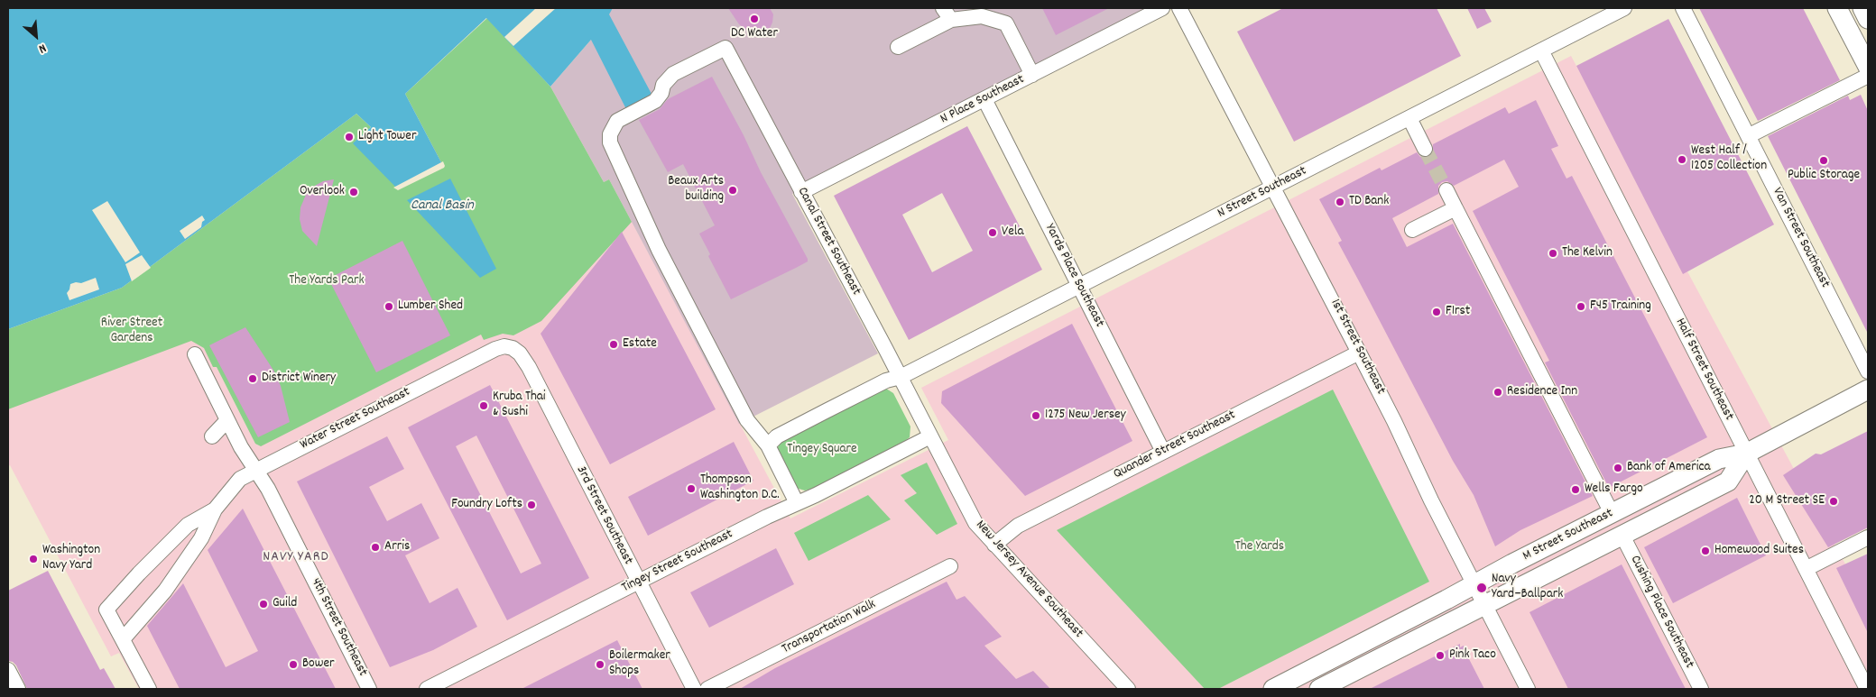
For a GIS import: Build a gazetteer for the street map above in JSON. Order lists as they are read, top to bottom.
{
  "streets": {
    "main road": ["M Street Southeast"],
    "street": [
      "N Place Southeast",
      "N Street Southeast",
      "Van Street Southeast",
      "Canal Street Southeast",
      "Yards Place Southeast",
      "1st Street Southeast",
      "Half Street Southeast",
      "Water Street Southeast",
      "Quander Street Southeast",
      "3rd Street Southeast",
      "Tingey Street Southeast",
      "New Jersey Avenue Southeast",
      "Cushing Place Southeast",
      "4th Street Southeast",
      "Transportation Walk"
    ]
  },
  "crossings": [
    ["N Place Southeast", "Canal Street Southeast"],
    ["N Place Southeast", "Yards Place Southeast"],
    ["N Street Southeast", "Canal Street Southeast"],
    ["N Street Southeast", "Yards Place Southeast"],
    ["N Street Southeast", "1st Street Southeast"],
    ["N Street Southeast", "Half Street Southeast"],
    ["Canal Street Southeast", "Tingey Street Southeast"],
    ["Canal Street Southeast", "New Jersey Avenue Southeast"],
    ["Yards Place Southeast", "Quander Street Southeast"],
    ["1st Street Southeast", "Quander Street Southeast"],
    ["1st Street Southeast", "M Street Southeast"],
    ["Half Street Southeast", "M Street Southeast"],
    ["Water Street Southeast", "3rd Street Southeast"],
    ["Water Street Southeast", "4th Street Southeast"],
    ["Quander Street Southeast", "New Jersey Avenue Southeast"],
    ["3rd Street Southeast", "Tingey Street Southeast"],
    ["M Street Southeast", "Cushing Place Southeast"],
    ["Tingey Street Southeast", "New Jersey Avenue Southeast"]
  ],
  "districts": ["NAVY YARD"],
  "water": ["Canal Basin"],
  "parks": [
    "The Yards Park",
    "River Street Gardens",
    "Tingey Square",
    "The Yards"
  ],
  "places": [
    "DC Water",
    "Light Tower",
    "West Half / 1205 Collection",
    "Public Storage",
    "Beaux Arts building",
    "Overlook",
    "TD Bank",
    "Vela",
    "The Kelvin",
    "Lumber Shed",
    "F45 Training",
    "F1rst",
    "Estate",
    "District Winery",
    "Residence Inn",
    "Kruba Thai & Sushi",
    "1275 New Jersey",
    "Bank of America",
    "Thompson Washington D.C.",
    "Wells Fargo",
    "20 M Street SE",
    "Foundry Lofts",
    "Arris",
    "Homewood Suites",
    "Washington Navy Yard",
    "Navy Yard–Ballpark",
    "Guild",
    "Pink Taco",
    "Bower",
    "Boilermaker Shops"
  ],
  "north": "bottom right"
}
